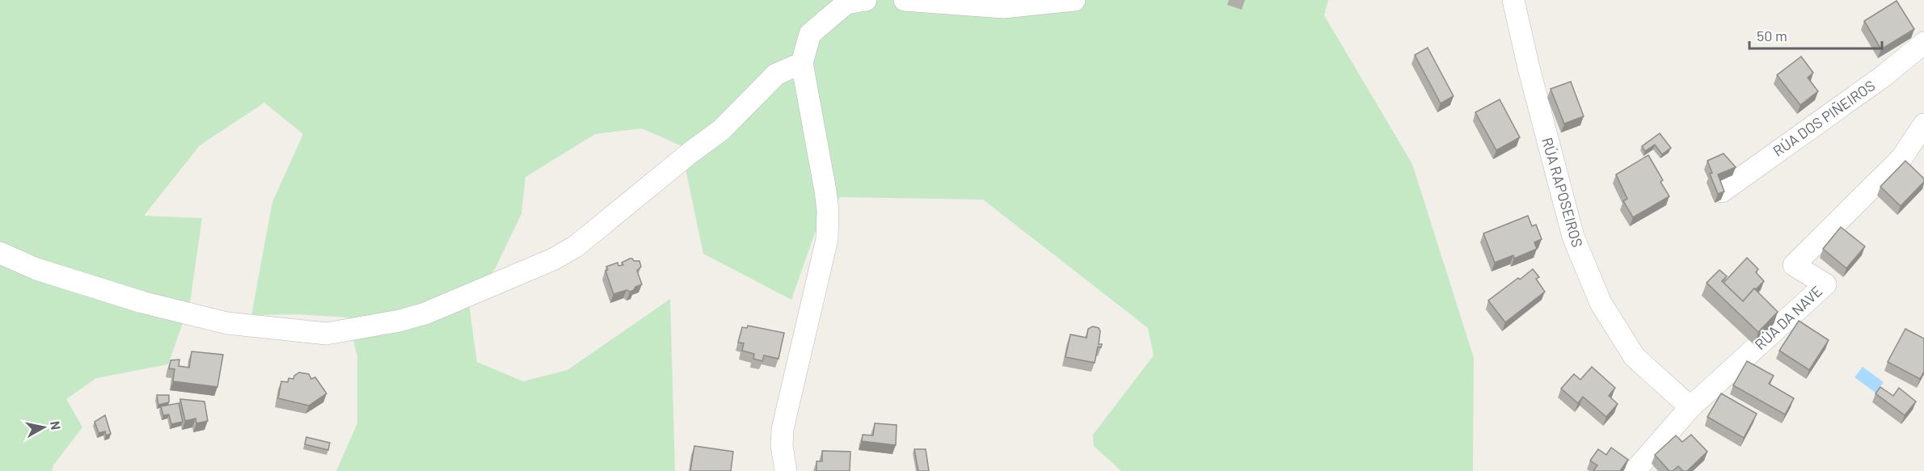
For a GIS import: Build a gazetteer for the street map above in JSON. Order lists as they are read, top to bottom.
{
  "streets": {
    "street": ["RÚA DOS PIÑEIROS", "RÚA RAPOSEIROS", "RÚA DA NAVE"]
  },
  "crossings": [
    ["RÚA RAPOSEIROS", "RÚA DA NAVE"]
  ],
  "scale_bar": "50 m",
  "north": "right"
}
